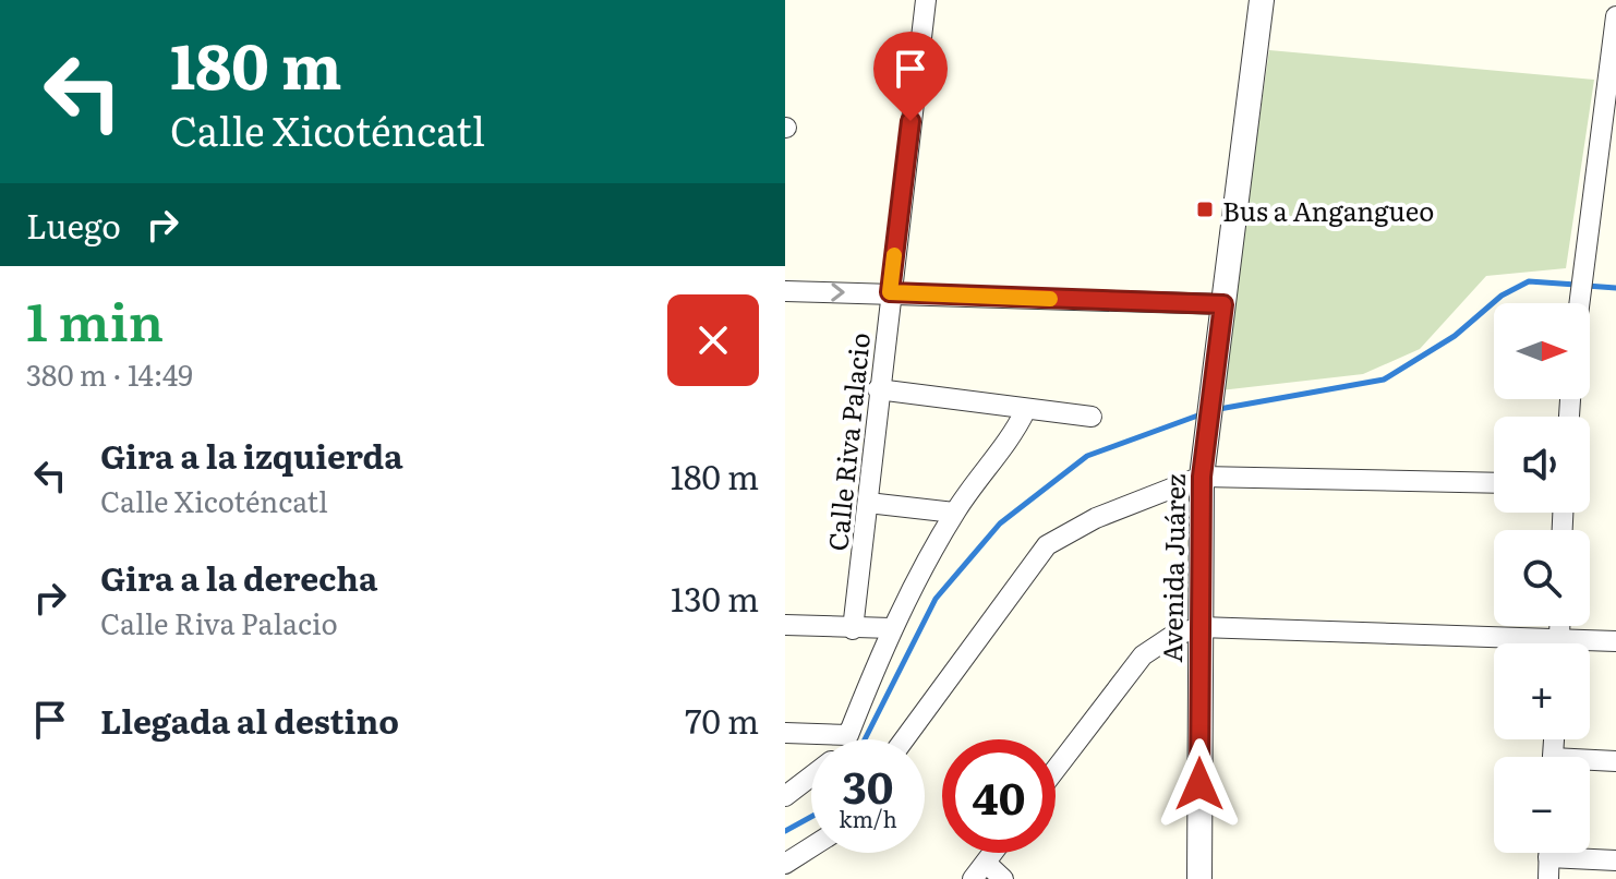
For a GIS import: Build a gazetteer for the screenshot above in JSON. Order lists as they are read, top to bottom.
{
  "streets": {
    "street": ["Calle Riva Palacio", "Avenida Juárez"]
  },
  "places": {
    "transit": ["Bus a Angangueo"]
  },
  "north": "right",
  "page": {
    "turn": ["180 m", "Calle Xicoténcatl"],
    "then": "Luego",
    "heading": ["1 min", "380 m · 14:49"],
    "map_buttons": ["+", "−"],
    "list": [
      {
        "name": "Gira a la izquierda",
        "note": "Calle Xicoténcatl",
        "value": "180 m"
      },
      {
        "name": "Gira a la derecha",
        "note": "Calle Riva Palacio",
        "value": "130 m"
      },
      {
        "name": "Llegada al destino",
        "value": "70 m"
      }
    ],
    "speed": "30 km/h",
    "limit": "40"
  }
}
